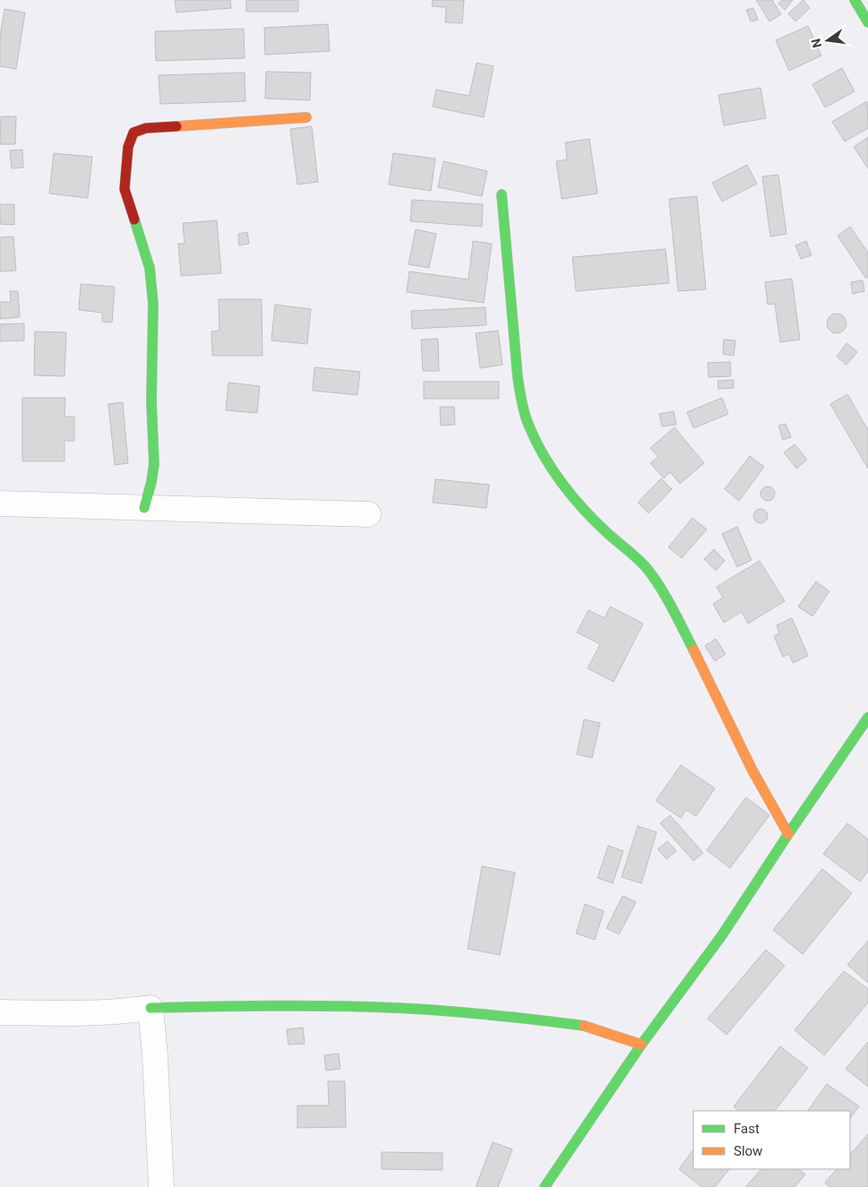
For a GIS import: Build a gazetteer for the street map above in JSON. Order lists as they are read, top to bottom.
{
  "legend": ["Fast", "Slow"],
  "north": "left"
}
